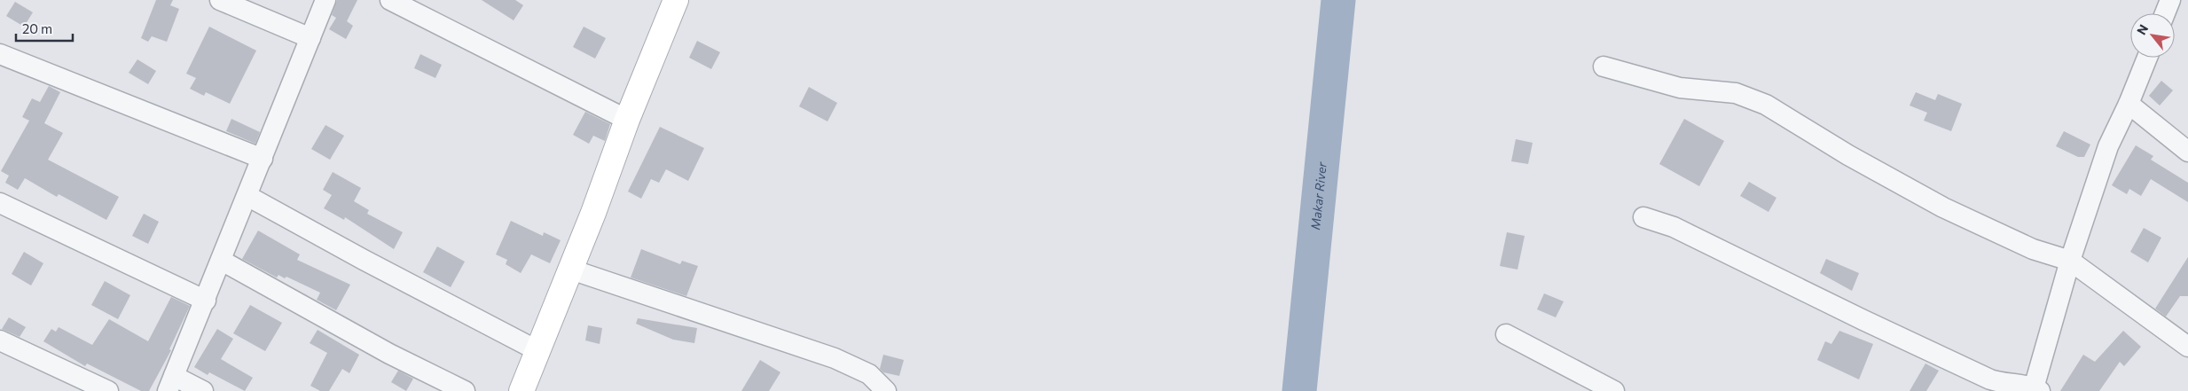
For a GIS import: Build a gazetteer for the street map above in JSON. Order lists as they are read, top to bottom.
{
  "water": ["Makar River"],
  "scale_bar": "20 m",
  "north": "top left"
}
